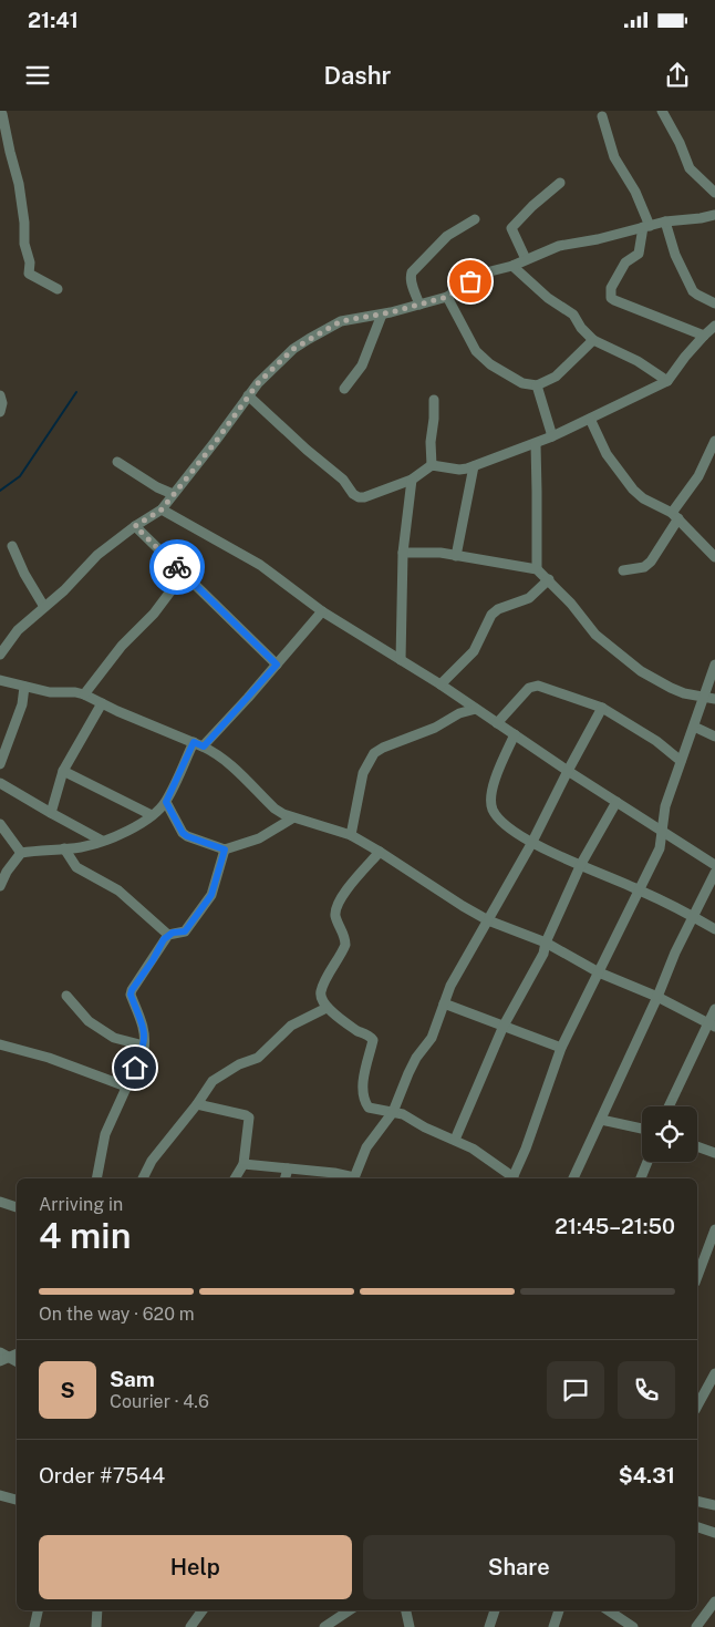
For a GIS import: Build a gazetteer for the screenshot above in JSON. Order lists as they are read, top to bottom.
{
  "page": {
    "status": "21:41",
    "header": "Dashr",
    "heading": ["4 min", "Arriving in", "21:45–21:50"],
    "panel": [
      "Sam",
      "Courier · 4.6",
      "Order #7544",
      "$4.31"
    ],
    "bar": "On the way · 620 m",
    "round": "S",
    "buttons": ["Help", "Share"]
  }
}
